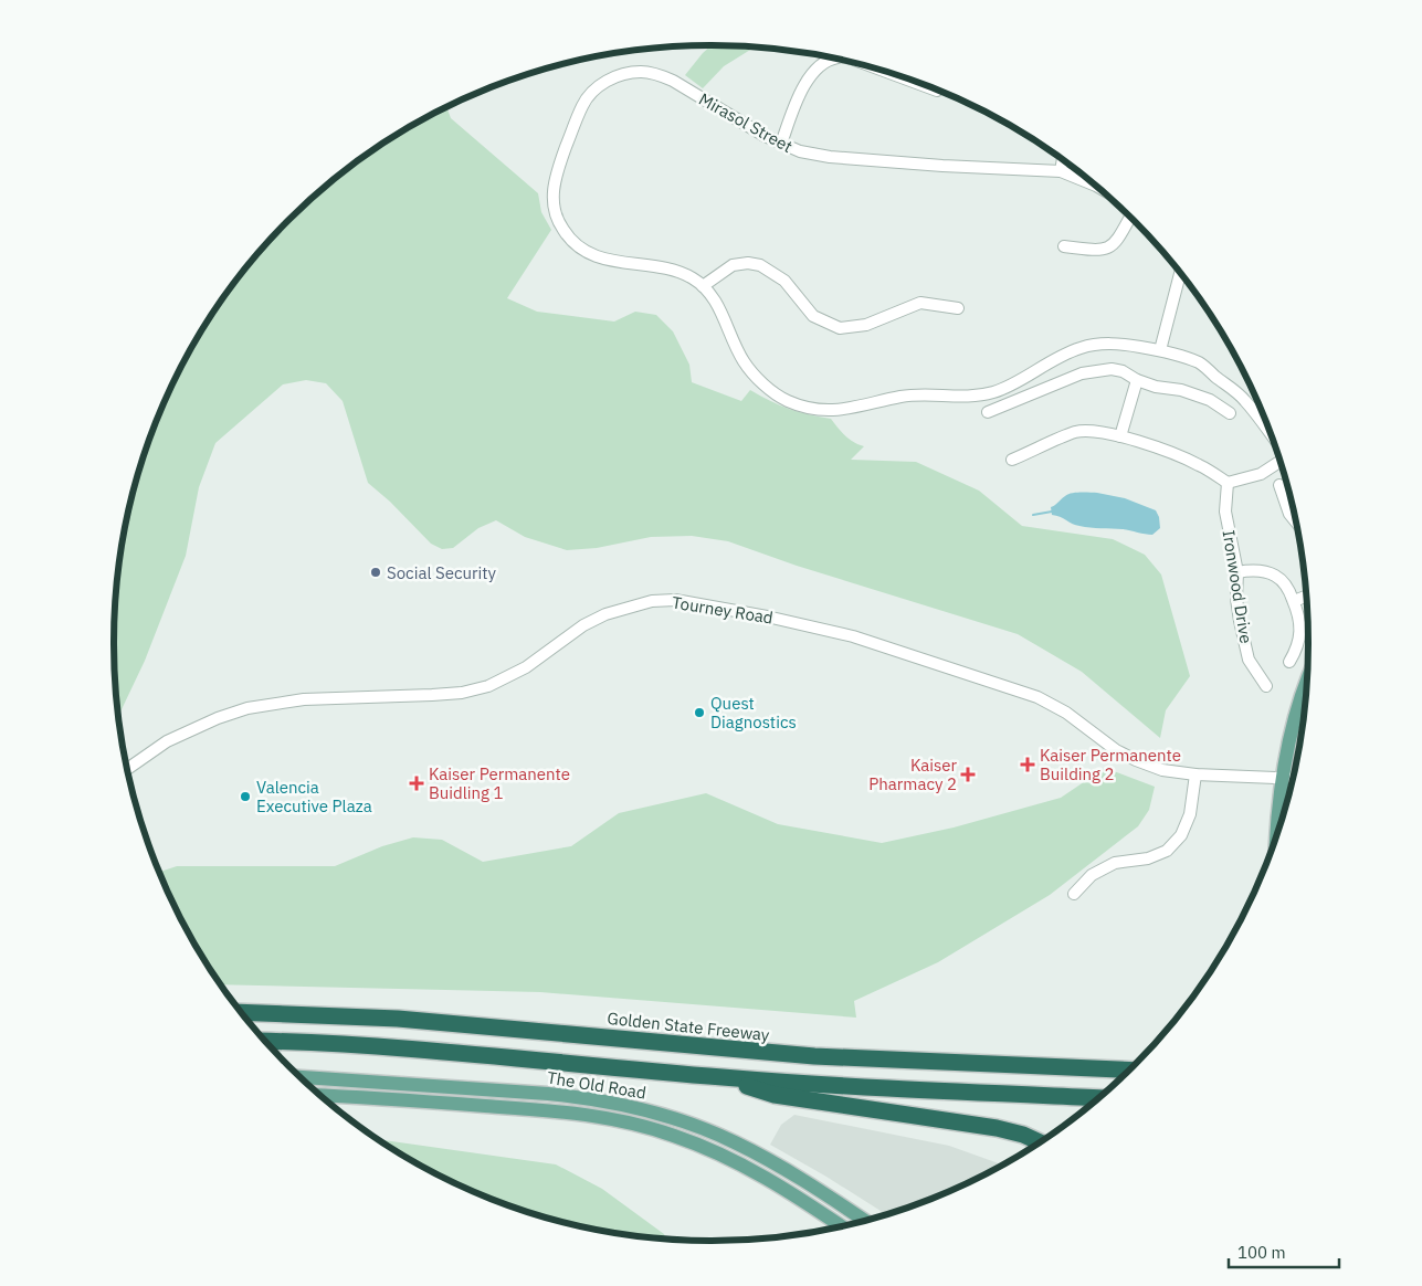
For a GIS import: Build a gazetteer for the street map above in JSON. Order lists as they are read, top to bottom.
{
  "streets": {
    "highway": ["Golden State Freeway"],
    "main road": ["The Old Road"],
    "street": ["Mirasol Street", "Ironwood Drive", "Tourney Road"]
  },
  "places": {
    "other": ["Social Security", "Quest Diagnostics", "Valencia Executive Plaza"],
    "health": ["Kaiser Permanente Building 2", "Kaiser Pharmacy 2", "Kaiser Permanente Buidling 1"]
  },
  "scale_bar": "100 m"
}
